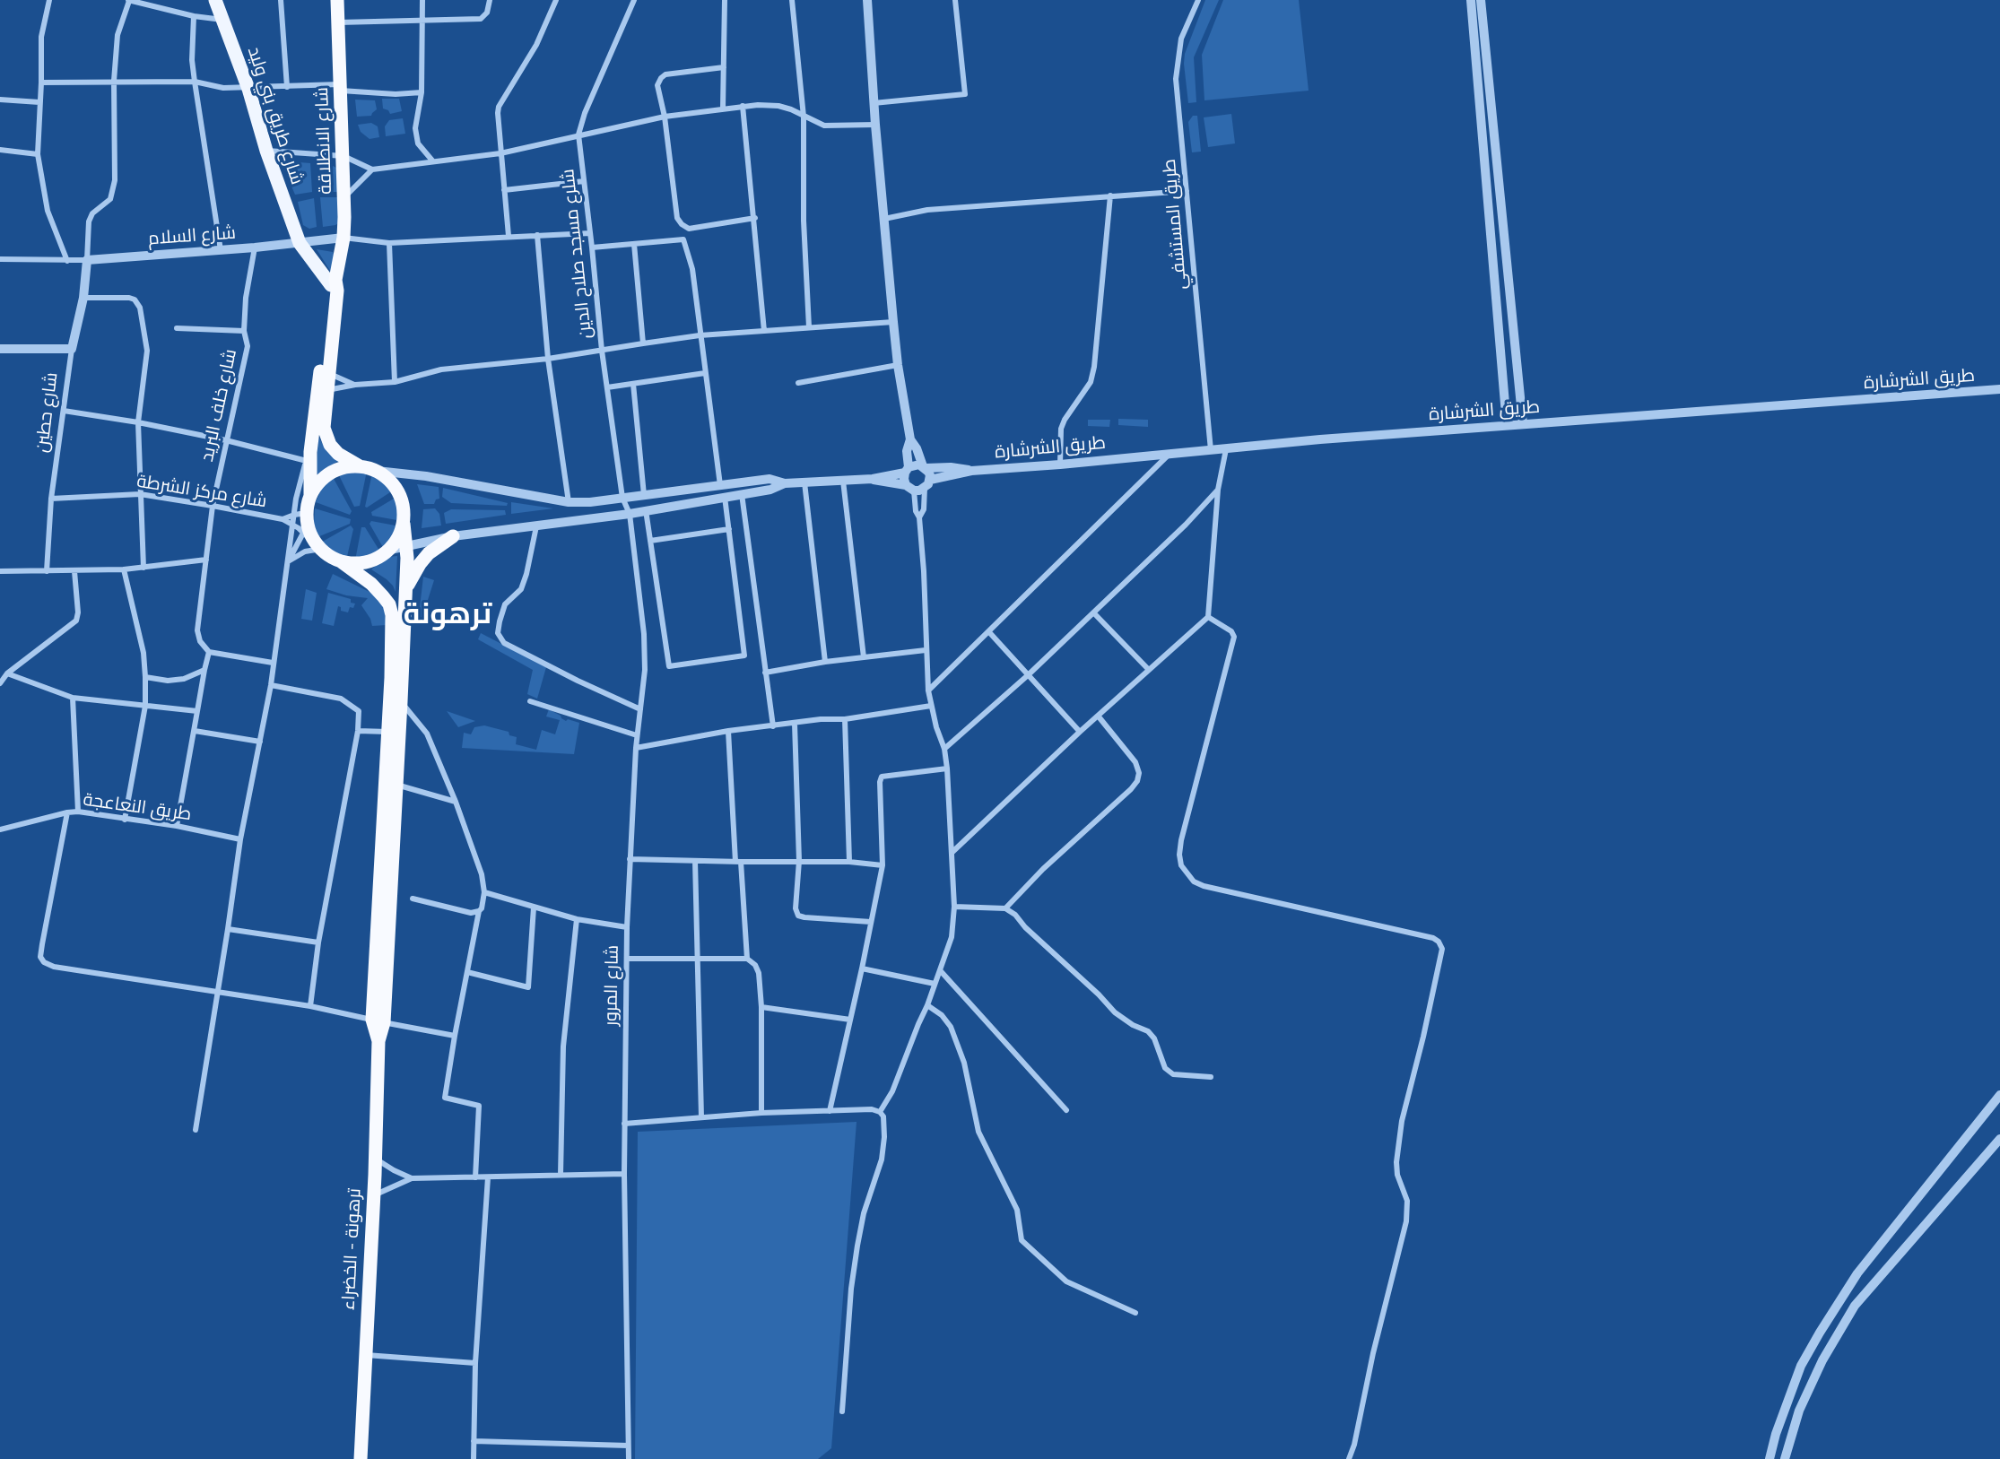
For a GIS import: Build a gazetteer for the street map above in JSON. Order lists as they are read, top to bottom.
{
  "streets": {
    "highway": ["شارع الانطلاقة", "ترهونة - الخضراء"],
    "main road": ["شارع طريق بني وليد"],
    "street": [
      "طريق المستشفي",
      "شارع السلام",
      "شلرع مسجد صلاح الدين",
      "طريق الشرشارة",
      "شارع خلف البريد",
      "شارع حطين",
      "شارع مركز الشرطة",
      "طريق النعاعجة",
      "شارع المرور"
    ]
  },
  "crossings": [
    ["شارع طريق بني وليد", "شارع الانطلاقة"],
    ["شارع طريق بني وليد", "شارع السلام"],
    ["شارع الانطلاقة", "شارع السلام"],
    ["طريق المستشفي", "طريق الشرشارة"],
    ["شارع السلام", "شارع خلف البريد"],
    ["شارع السلام", "شارع حطين"],
    ["شلرع مسجد صلاح الدين", "شارع المرور"],
    ["شارع خلف البريد", "شارع مركز الشرطة"],
    ["شارع حطين", "شارع مركز الشرطة"]
  ],
  "districts": ["ترهونة"]
}
